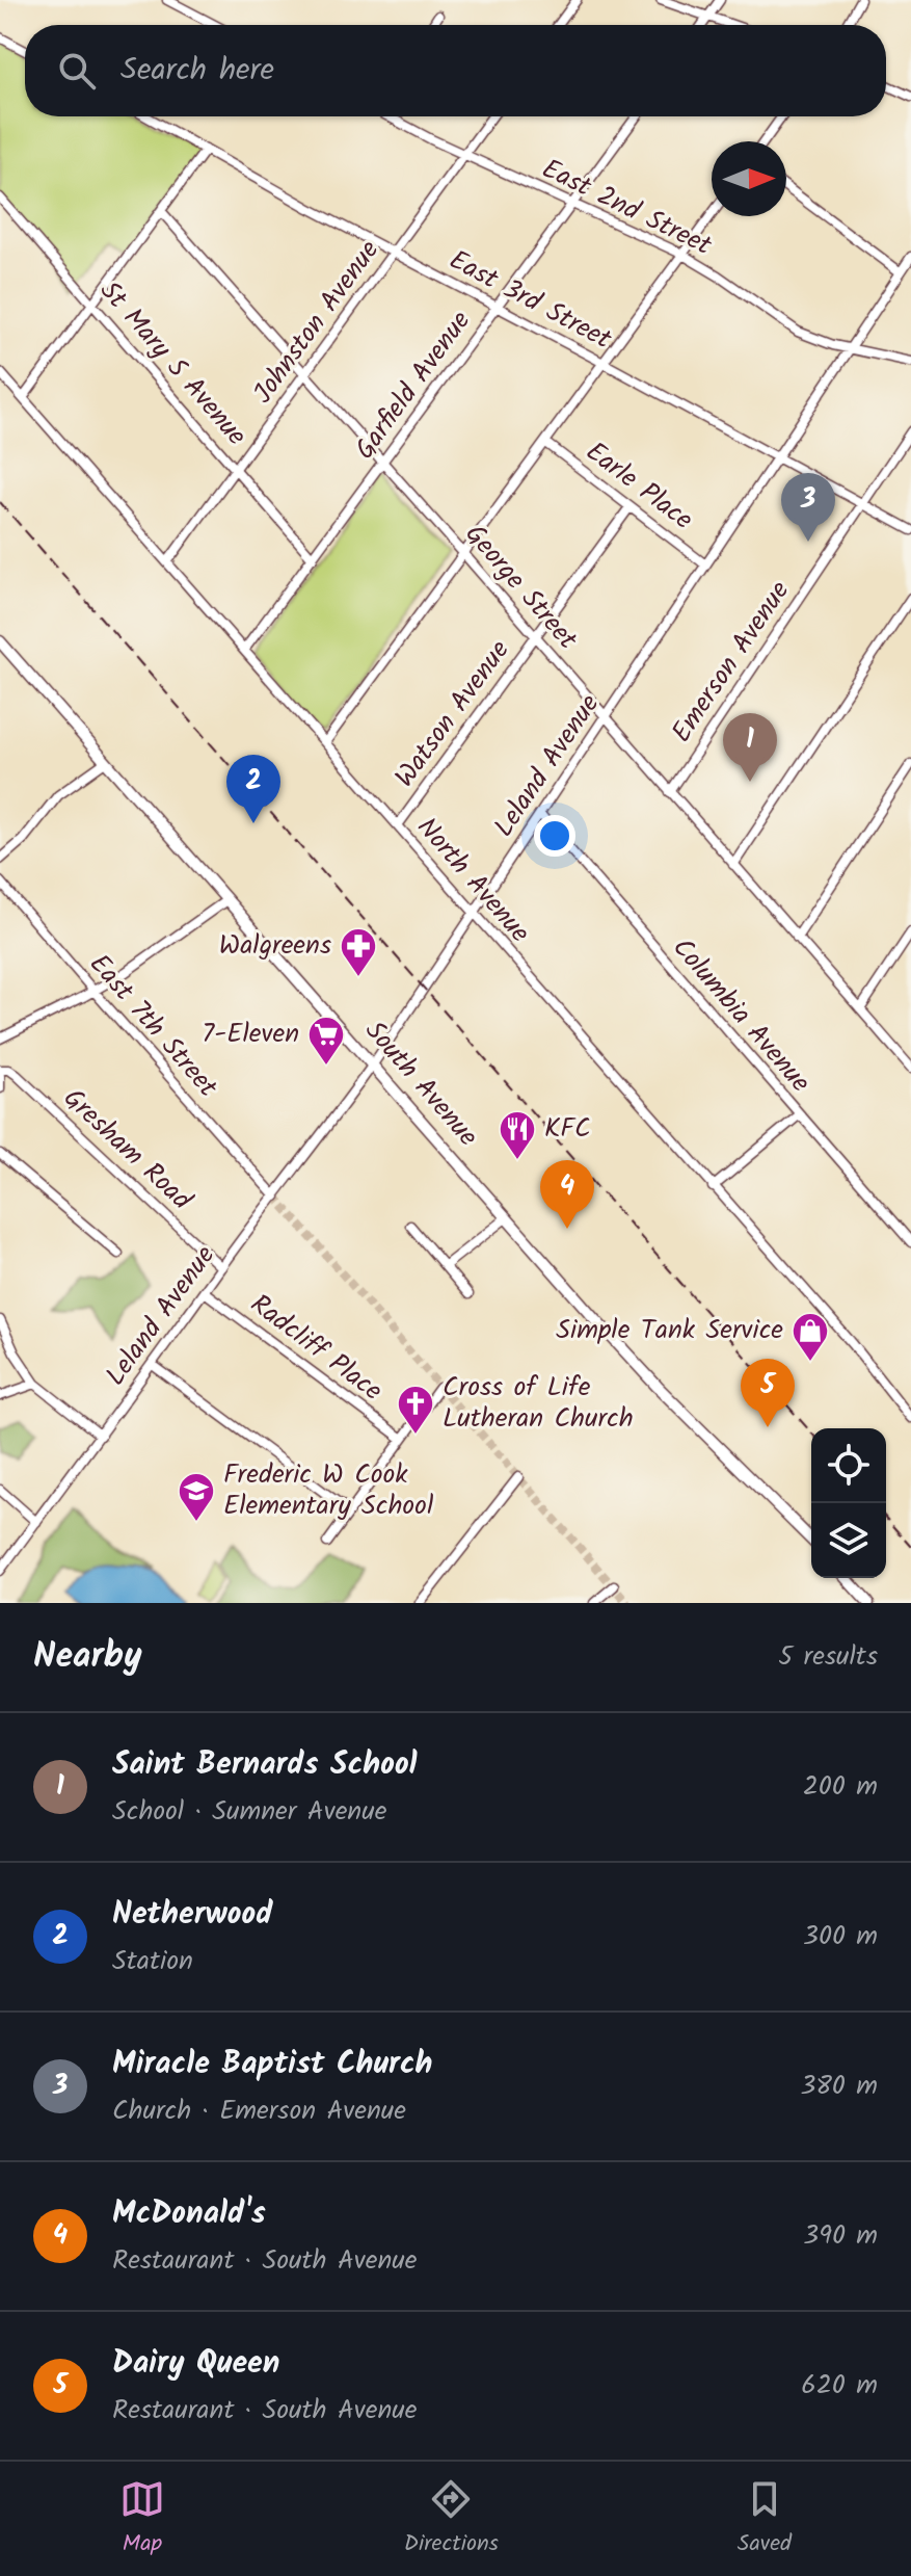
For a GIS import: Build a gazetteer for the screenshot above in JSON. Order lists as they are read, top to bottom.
{
  "streets": {
    "main road": ["South Avenue"],
    "street": [
      "East 2nd Street",
      "East 3rd Street",
      "Johnston Avenue",
      "St Mary S Avenue",
      "Garfield Avenue",
      "Earle Place",
      "George Street",
      "Emerson Avenue",
      "Watson Avenue",
      "Leland Avenue",
      "North Avenue",
      "Columbia Avenue",
      "East 7th Street",
      "Gresham Road",
      "Radcliff Place"
    ]
  },
  "crossings": [
    ["East 2nd Street", "Johnston Avenue"],
    ["East 2nd Street", "Garfield Avenue"],
    ["East 2nd Street", "Leland Avenue"],
    ["East 3rd Street", "Johnston Avenue"],
    ["East 3rd Street", "Garfield Avenue"],
    ["East 3rd Street", "Emerson Avenue"],
    ["East 3rd Street", "Leland Avenue"],
    ["Johnston Avenue", "St Mary S Avenue"],
    ["Johnston Avenue", "George Street"],
    ["Johnston Avenue", "North Avenue"],
    ["St Mary S Avenue", "Garfield Avenue"],
    ["Garfield Avenue", "George Street"],
    ["Garfield Avenue", "North Avenue"],
    ["Earle Place", "Watson Avenue"],
    ["Earle Place", "Leland Avenue"],
    ["George Street", "Emerson Avenue"],
    ["George Street", "Watson Avenue"],
    ["George Street", "Leland Avenue"],
    ["Watson Avenue", "North Avenue"],
    ["Leland Avenue", "North Avenue"],
    ["Leland Avenue", "Columbia Avenue"],
    ["Leland Avenue", "East 7th Street"],
    ["Leland Avenue", "South Avenue"],
    ["Leland Avenue", "Gresham Road"],
    ["Leland Avenue", "Radcliff Place"]
  ],
  "places": {
    "pharmacy": ["Walgreens"],
    "supermarket": ["7-Eleven"],
    "restaurant": ["KFC"],
    "shop": ["Simple Tank Service"],
    "church": ["Cross of Life Lutheran Church"],
    "school or university": ["Frederic W Cook Elementary School"]
  },
  "north": "right",
  "page": {
    "search": "Search here",
    "pins": [
      "3",
      "1",
      "2",
      "4",
      "5"
    ],
    "heading": ["Nearby", "5 results"],
    "list": [
      {
        "mark": "1",
        "name": "Saint Bernards School",
        "note": "School · Sumner Avenue",
        "value": "200 m"
      },
      {
        "mark": "2",
        "name": "Netherwood",
        "note": "Station",
        "value": "300 m"
      },
      {
        "mark": "3",
        "name": "Miracle Baptist Church",
        "note": "Church · Emerson Avenue",
        "value": "380 m"
      },
      {
        "mark": "4",
        "name": "McDonald's",
        "note": "Restaurant · South Avenue",
        "value": "390 m"
      },
      {
        "mark": "5",
        "name": "Dairy Queen",
        "note": "Restaurant · South Avenue",
        "value": "620 m"
      }
    ],
    "nav": ["Map", "Directions", "Saved"]
  }
}
